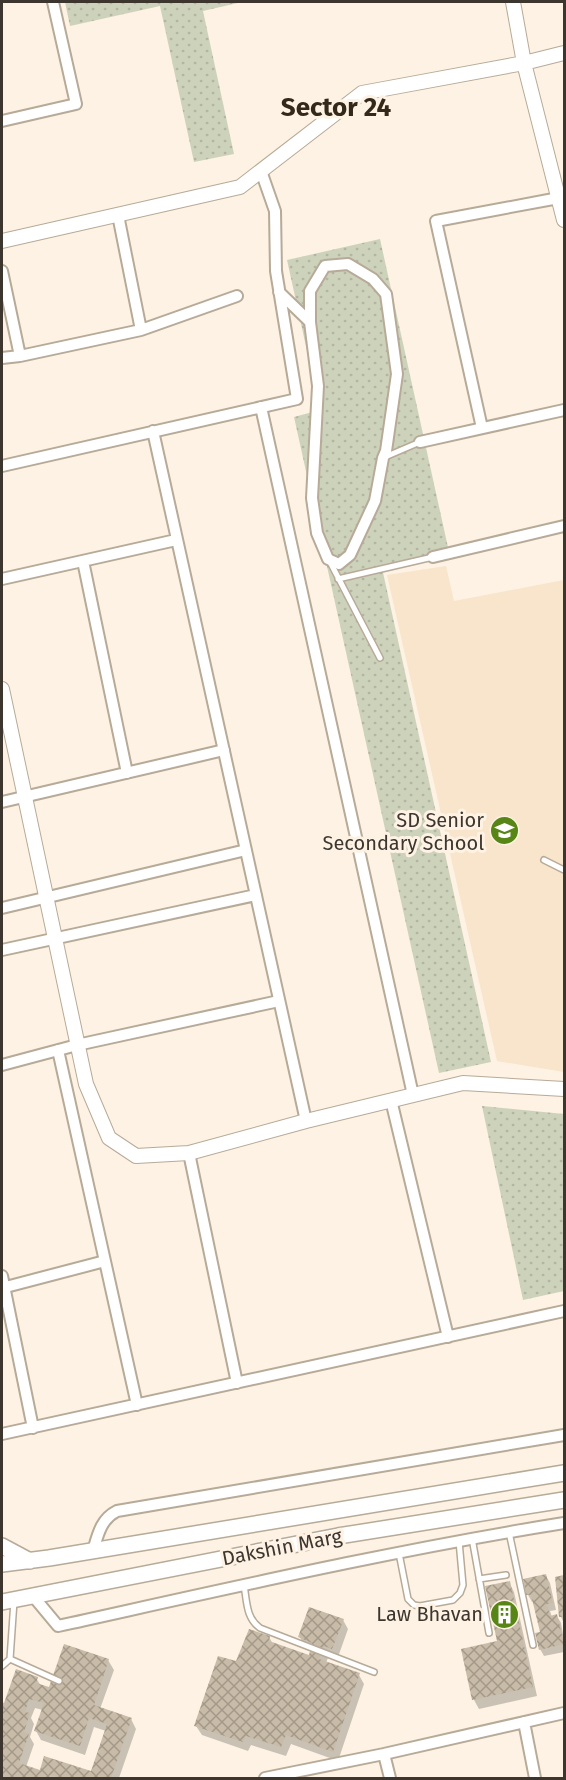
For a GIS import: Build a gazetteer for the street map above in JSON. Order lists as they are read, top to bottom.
{
  "streets": {
    "main road": ["Dakshin Marg"]
  },
  "districts": ["Sector 24"],
  "places": {
    "school or university": ["SD Senior Secondary School"],
    "building": ["Law Bhavan"]
  }
}
